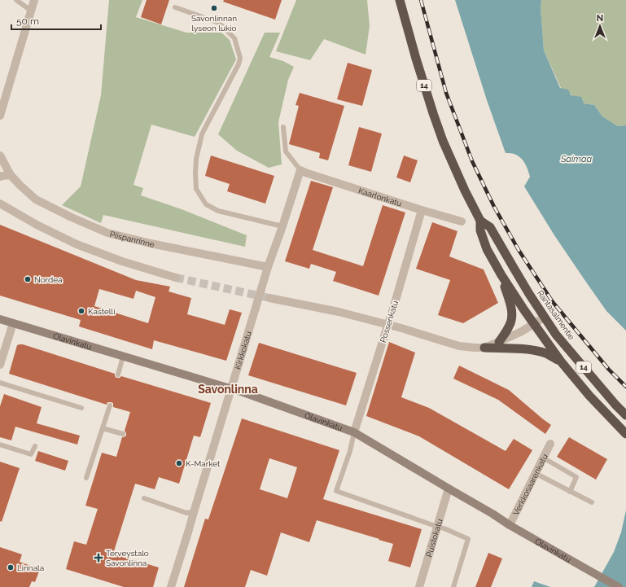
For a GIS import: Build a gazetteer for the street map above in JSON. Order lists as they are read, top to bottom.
{
  "streets": {
    "highway": ["14", "Rantasalmentie"],
    "main road": ["Olavinkatu"],
    "street": [
      "Kaarlonkatu",
      "Piispanrinne",
      "Possenkatu",
      "Kirkkokatu",
      "Verkkosaarenkatu",
      "Puistokatu"
    ]
  },
  "crossings": [
    ["14", "Rantasalmentie"],
    ["Kaarlonkatu", "Possenkatu"],
    ["Kaarlonkatu", "Kirkkokatu"],
    ["Piispanrinne", "Kirkkokatu"],
    ["Possenkatu", "Olavinkatu"],
    ["Olavinkatu", "Kirkkokatu"],
    ["Olavinkatu", "Verkkosaarenkatu"],
    ["Olavinkatu", "Puistokatu"]
  ],
  "districts": ["Savonlinna"],
  "water": ["Saimaa"],
  "places": {
    "other": [
      "Savonlinnan lyseon lukio",
      "Nordea",
      "Kastelli",
      "K-Market",
      "Linnala"
    ],
    "health": ["Terveystalo Savonlinna"]
  },
  "scale_bar": "50 m",
  "north": "top"
}
